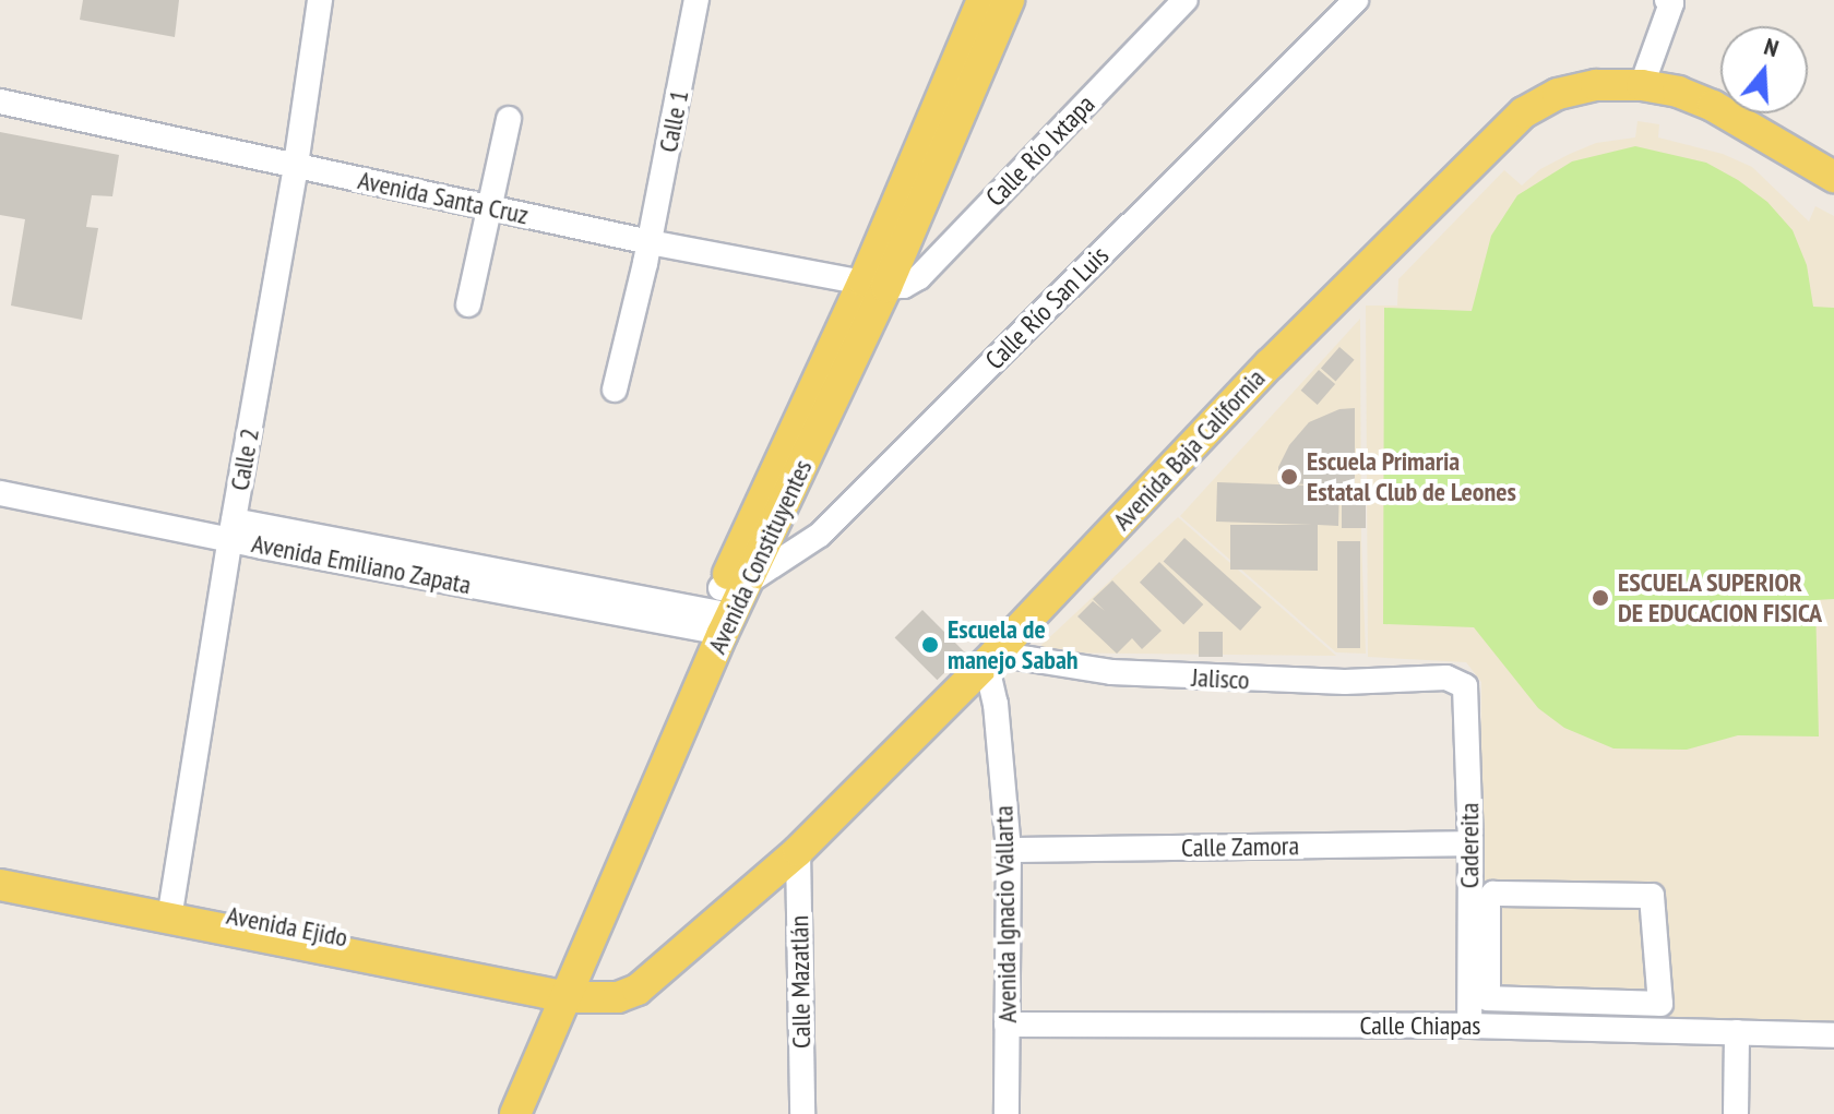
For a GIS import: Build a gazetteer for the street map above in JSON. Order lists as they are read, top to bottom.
{
  "streets": {
    "main road": ["Avenida Baja California", "Avenida Constituyentes", "Avenida Ejido"],
    "street": [
      "Calle 1",
      "Calle Río Ixtapa",
      "Avenida Santa Cruz",
      "Calle Río San Luis",
      "Calle 2",
      "Avenida Emiliano Zapata",
      "Jalisco",
      "Cadereita",
      "Calle Zamora",
      "Avenida Ignacio Vallarta",
      "Calle Mazatlán",
      "Calle Chiapas"
    ]
  },
  "crossings": [
    ["Calle 1", "Avenida Santa Cruz"],
    ["Calle Río Ixtapa", "Avenida Santa Cruz"],
    ["Calle Río Ixtapa", "Avenida Constituyentes"],
    ["Avenida Santa Cruz", "Calle 2"],
    ["Avenida Santa Cruz", "Avenida Constituyentes"],
    ["Calle Río San Luis", "Avenida Constituyentes"],
    ["Calle Río San Luis", "Avenida Emiliano Zapata"],
    ["Avenida Baja California", "Avenida Constituyentes"],
    ["Avenida Baja California", "Jalisco"],
    ["Avenida Baja California", "Avenida Ignacio Vallarta"],
    ["Avenida Baja California", "Avenida Ejido"],
    ["Avenida Baja California", "Calle Mazatlán"],
    ["Calle 2", "Avenida Emiliano Zapata"],
    ["Calle 2", "Avenida Ejido"],
    ["Avenida Constituyentes", "Avenida Emiliano Zapata"],
    ["Avenida Constituyentes", "Avenida Ejido"],
    ["Jalisco", "Cadereita"],
    ["Jalisco", "Avenida Ignacio Vallarta"],
    ["Cadereita", "Calle Zamora"],
    ["Cadereita", "Calle Chiapas"],
    ["Calle Zamora", "Avenida Ignacio Vallarta"],
    ["Avenida Ignacio Vallarta", "Calle Chiapas"]
  ],
  "places": ["Escuela Primaria Estatal Club de Leones", "ESCUELA SUPERIOR DE EDUCACION FISICA", "Escuela de manejo Sabah"],
  "north": "top"
}
